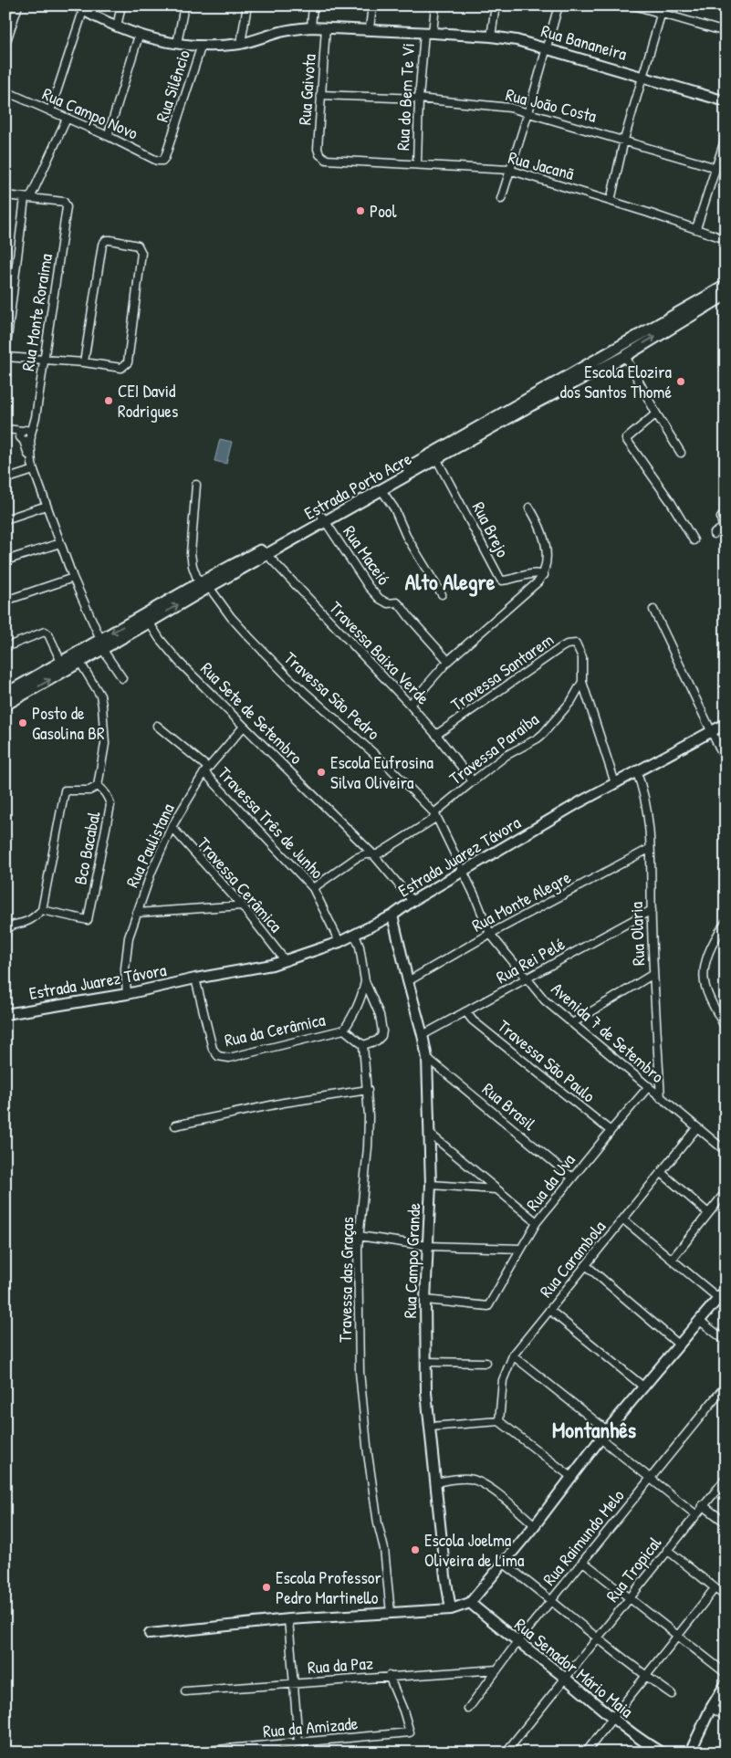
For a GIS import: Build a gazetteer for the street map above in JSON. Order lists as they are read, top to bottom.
{
  "streets": {
    "main road": ["Estrada Porto Acre"],
    "street": [
      "Rua Bananeira",
      "Rua Silêncio",
      "Rua Gaivota",
      "Rua do Bem Te Vi",
      "Rua João Costa",
      "Rua Campo Novo",
      "Rua Jacanã",
      "Rua Monte Roraima",
      "Rua Brejo",
      "Rua Maceió",
      "Travessa Baixa Verde",
      "Travessa Santarem",
      "Travessa São Pedro",
      "Rua Sete de Setembro",
      "Travessa Paraíba",
      "Travessa Três de Junho",
      "Rua Paulistana",
      "Bco Bacabal",
      "Estrada Juarez Távora",
      "Travessa Cerâmica",
      "Rua Monte Alegre",
      "Rua Olaria",
      "Rua Rei Pelé",
      "Rua da Cerâmica",
      "Avenida 7 de Setembro",
      "Travessa São Paulo",
      "Rua Brasil",
      "Rua da Uva",
      "Rua Carambola",
      "Rua Campo Grande",
      "Travessa das Graças",
      "Rua Raimundo Melo",
      "Rua Tropical",
      "Rua da Paz",
      "Rua Senador Mário Maia",
      "Rua da Amizade"
    ]
  },
  "crossings": [
    ["Rua Bananeira", "Rua Silêncio"],
    ["Rua Bananeira", "Rua Gaivota"],
    ["Rua Bananeira", "Rua do Bem Te Vi"],
    ["Rua Silêncio", "Rua Campo Novo"],
    ["Rua Gaivota", "Rua João Costa"],
    ["Rua Gaivota", "Rua Jacanã"],
    ["Rua do Bem Te Vi", "Rua João Costa"],
    ["Rua do Bem Te Vi", "Rua Jacanã"],
    ["Estrada Porto Acre", "Rua Brejo"],
    ["Estrada Porto Acre", "Rua Maceió"],
    ["Estrada Porto Acre", "Travessa Baixa Verde"],
    ["Estrada Porto Acre", "Travessa São Pedro"],
    ["Estrada Porto Acre", "Rua Sete de Setembro"],
    ["Travessa Baixa Verde", "Travessa Santarem"],
    ["Travessa Baixa Verde", "Travessa Paraíba"],
    ["Travessa Santarem", "Travessa Paraíba"],
    ["Travessa São Pedro", "Travessa Paraíba"],
    ["Travessa São Pedro", "Estrada Juarez Távora"],
    ["Travessa São Pedro", "Avenida 7 de Setembro"],
    ["Rua Sete de Setembro", "Travessa Paraíba"],
    ["Rua Sete de Setembro", "Rua Paulistana"],
    ["Rua Sete de Setembro", "Estrada Juarez Távora"],
    ["Travessa Paraíba", "Travessa Três de Junho"],
    ["Travessa Três de Junho", "Rua Paulistana"],
    ["Travessa Três de Junho", "Estrada Juarez Távora"],
    ["Rua Paulistana", "Estrada Juarez Távora"],
    ["Rua Paulistana", "Travessa Cerâmica"],
    ["Estrada Juarez Távora", "Travessa Cerâmica"],
    ["Estrada Juarez Távora", "Rua Olaria"],
    ["Estrada Juarez Távora", "Rua da Cerâmica"],
    ["Estrada Juarez Távora", "Avenida 7 de Setembro"],
    ["Estrada Juarez Távora", "Rua Campo Grande"],
    ["Rua Monte Alegre", "Rua Olaria"],
    ["Rua Monte Alegre", "Avenida 7 de Setembro"],
    ["Rua Monte Alegre", "Rua Campo Grande"],
    ["Rua Olaria", "Rua Rei Pelé"],
    ["Rua Olaria", "Avenida 7 de Setembro"],
    ["Rua Rei Pelé", "Avenida 7 de Setembro"],
    ["Rua Rei Pelé", "Travessa São Paulo"],
    ["Rua Rei Pelé", "Rua Campo Grande"],
    ["Rua da Cerâmica", "Travessa das Graças"],
    ["Avenida 7 de Setembro", "Rua da Uva"],
    ["Avenida 7 de Setembro", "Rua Carambola"],
    ["Travessa São Paulo", "Rua da Uva"],
    ["Rua Brasil", "Rua da Uva"],
    ["Rua Brasil", "Rua Campo Grande"],
    ["Rua da Uva", "Rua Campo Grande"],
    ["Rua Raimundo Melo", "Rua da Paz"],
    ["Rua Raimundo Melo", "Rua Senador Mário Maia"],
    ["Rua Tropical", "Rua Senador Mário Maia"],
    ["Rua da Paz", "Rua da Amizade"]
  ],
  "districts": ["Alto Alegre", "Montanhês"],
  "places": [
    "Pool",
    "Escola Elozira dos Santos Thomé",
    "CEI David Rodrigues",
    "Posto de Gasolina BR",
    "Escola Eufrosina Silva Oliveira",
    "Escola Joelma Oliveira de Lima",
    "Escola Professor Pedro Martinello"
  ]
}
